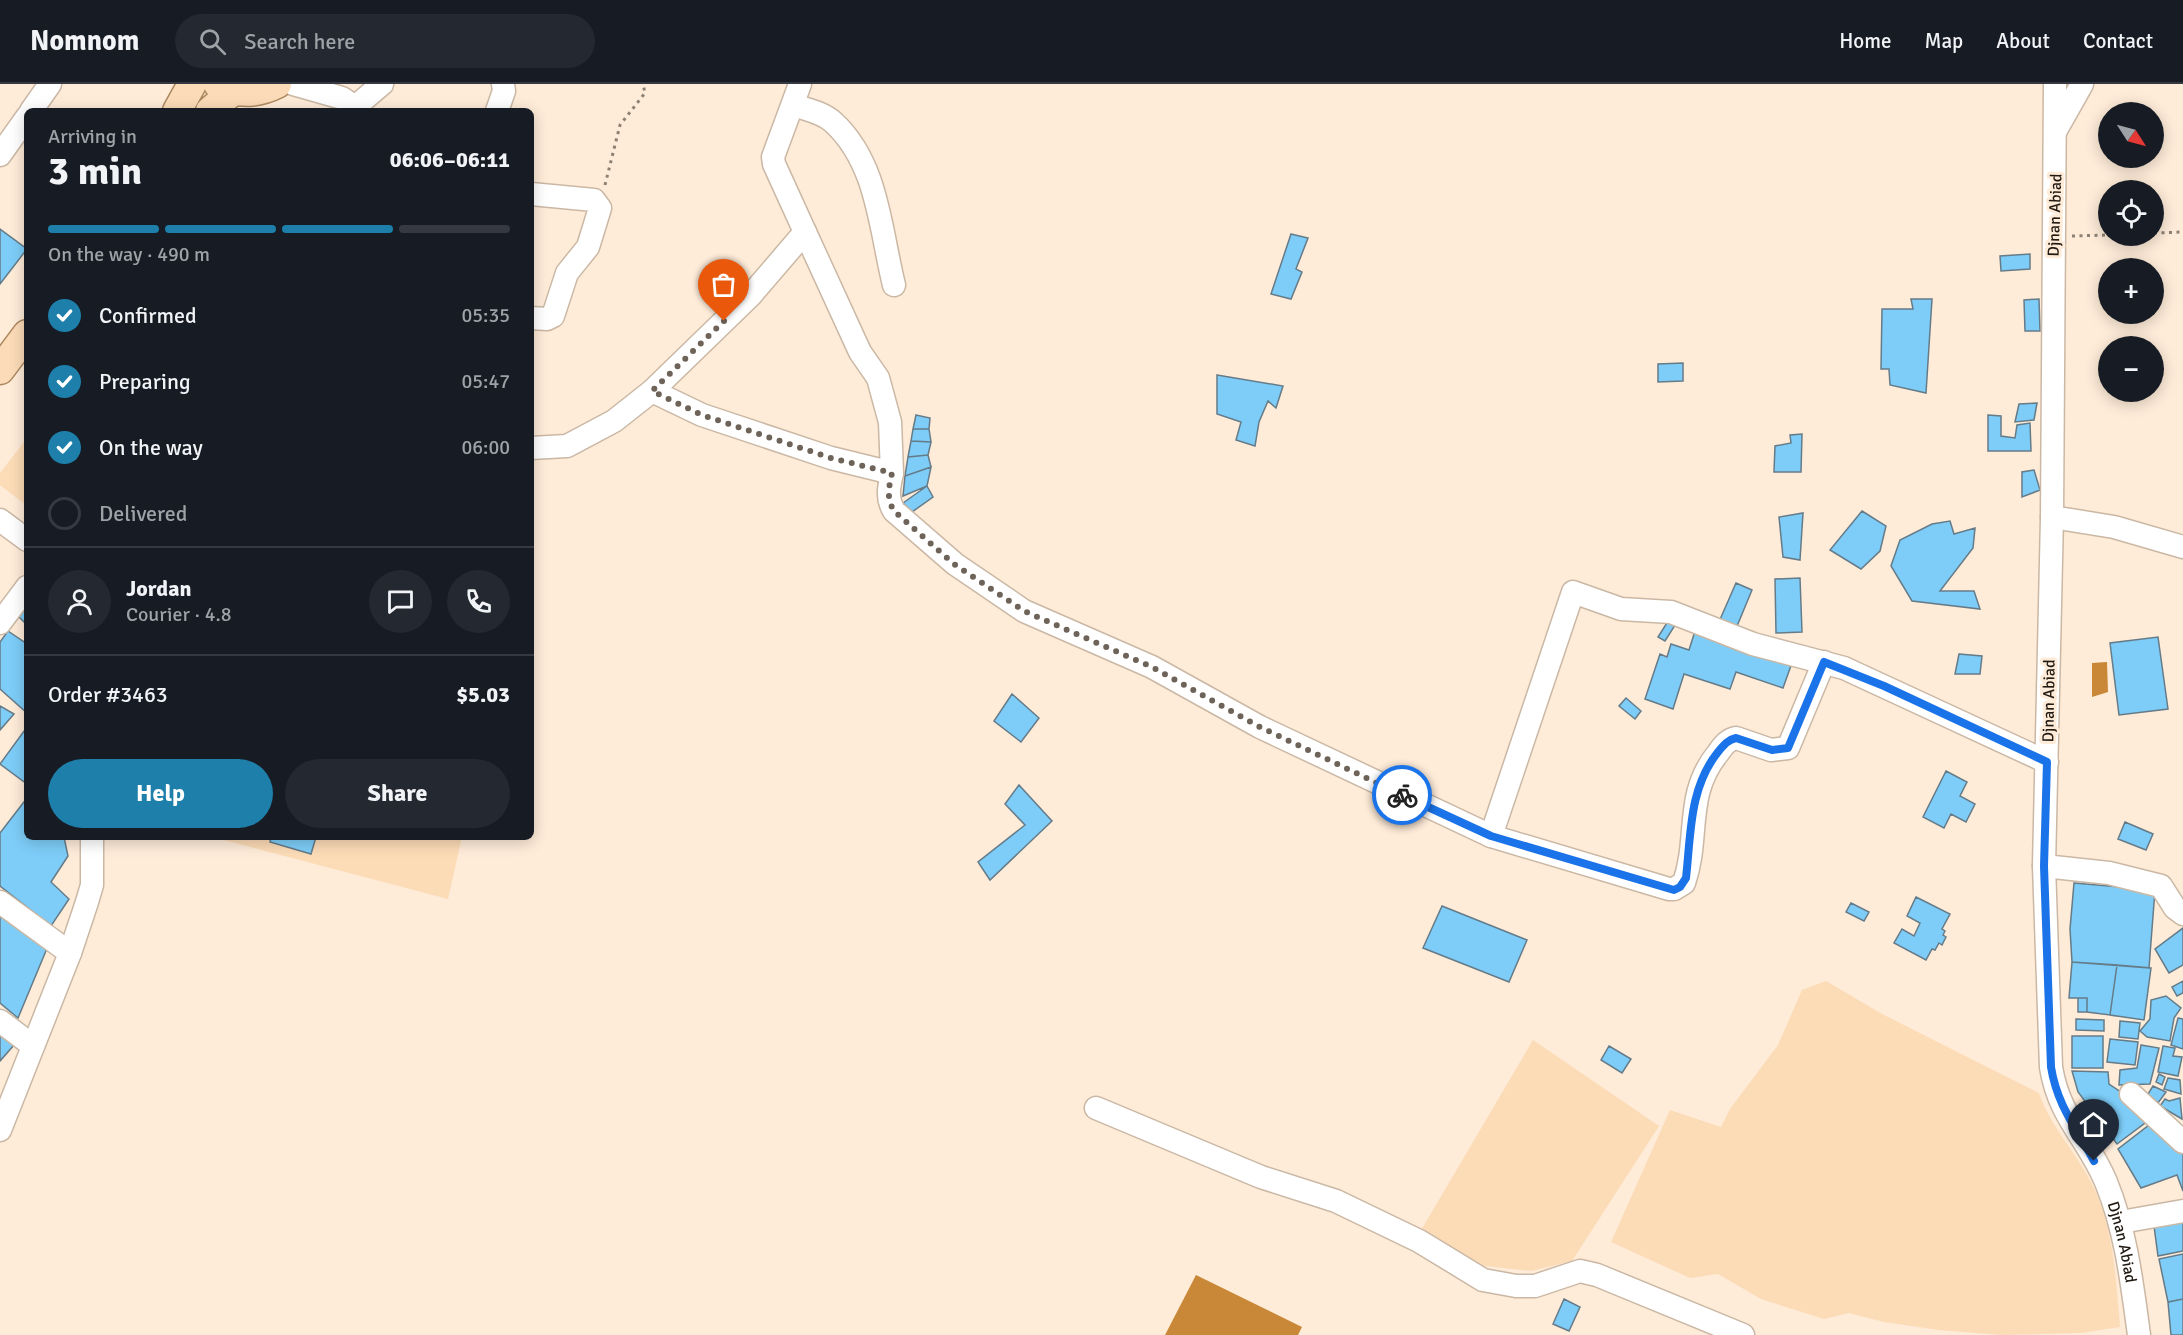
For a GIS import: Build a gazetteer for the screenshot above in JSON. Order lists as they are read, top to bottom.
{
  "streets": {
    "street": ["Djnan Abiad"]
  },
  "north": "bottom right",
  "page": {
    "header": "Nomnom",
    "search": "Search here",
    "nav": [
      "Home",
      "Map",
      "About",
      "Contact"
    ],
    "map_buttons": ["+", "−"],
    "heading": ["3 min", "Arriving in", "06:06–06:11"],
    "panel": [
      "Jordan",
      "Courier · 4.8",
      "Order #3463",
      "$5.03"
    ],
    "bar": "On the way · 490 m",
    "list": [
      ["Confirmed", "05:35"],
      ["Preparing", "05:47"],
      ["On the way", "06:00"],
      "Delivered"
    ],
    "buttons": ["Help", "Share"]
  }
}
